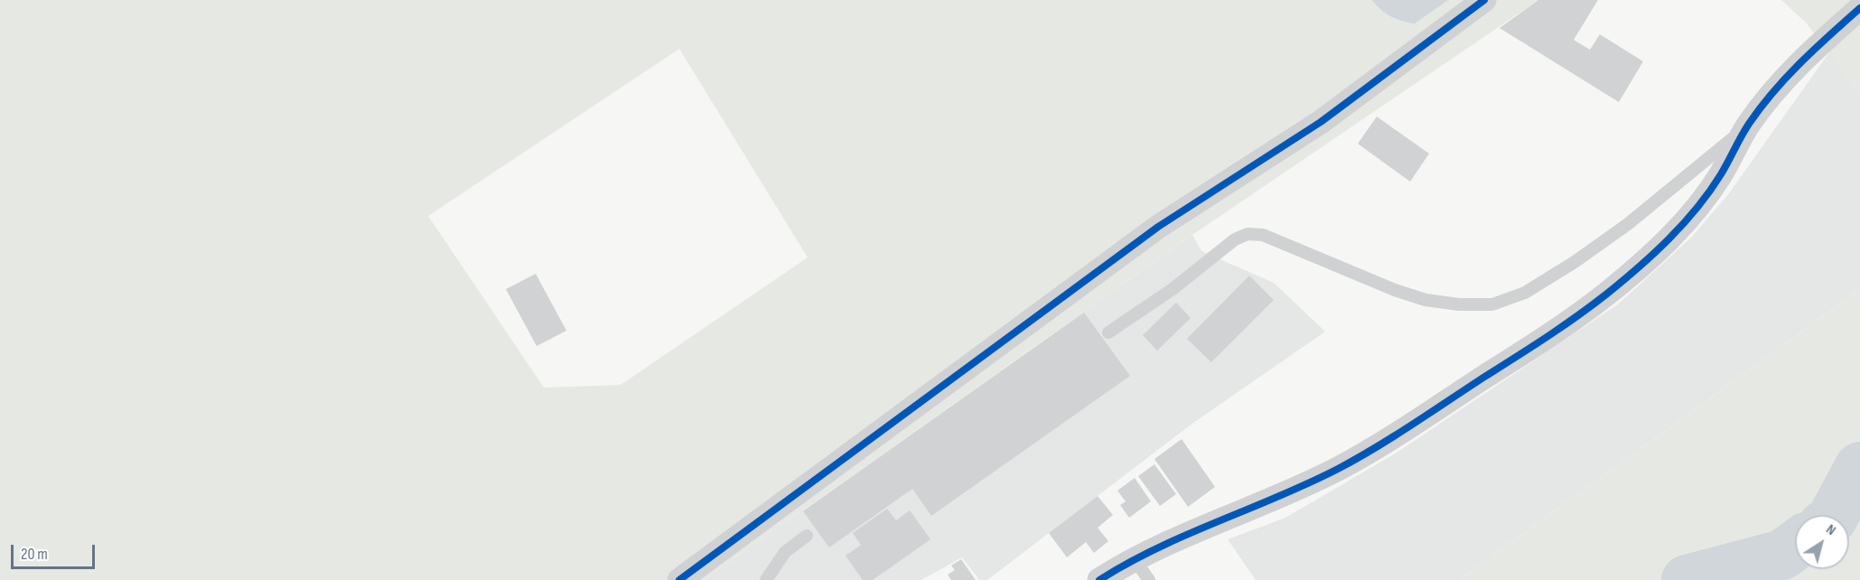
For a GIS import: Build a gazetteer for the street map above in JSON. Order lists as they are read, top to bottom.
{
  "scale_bar": "20 m",
  "north": "top right"
}
